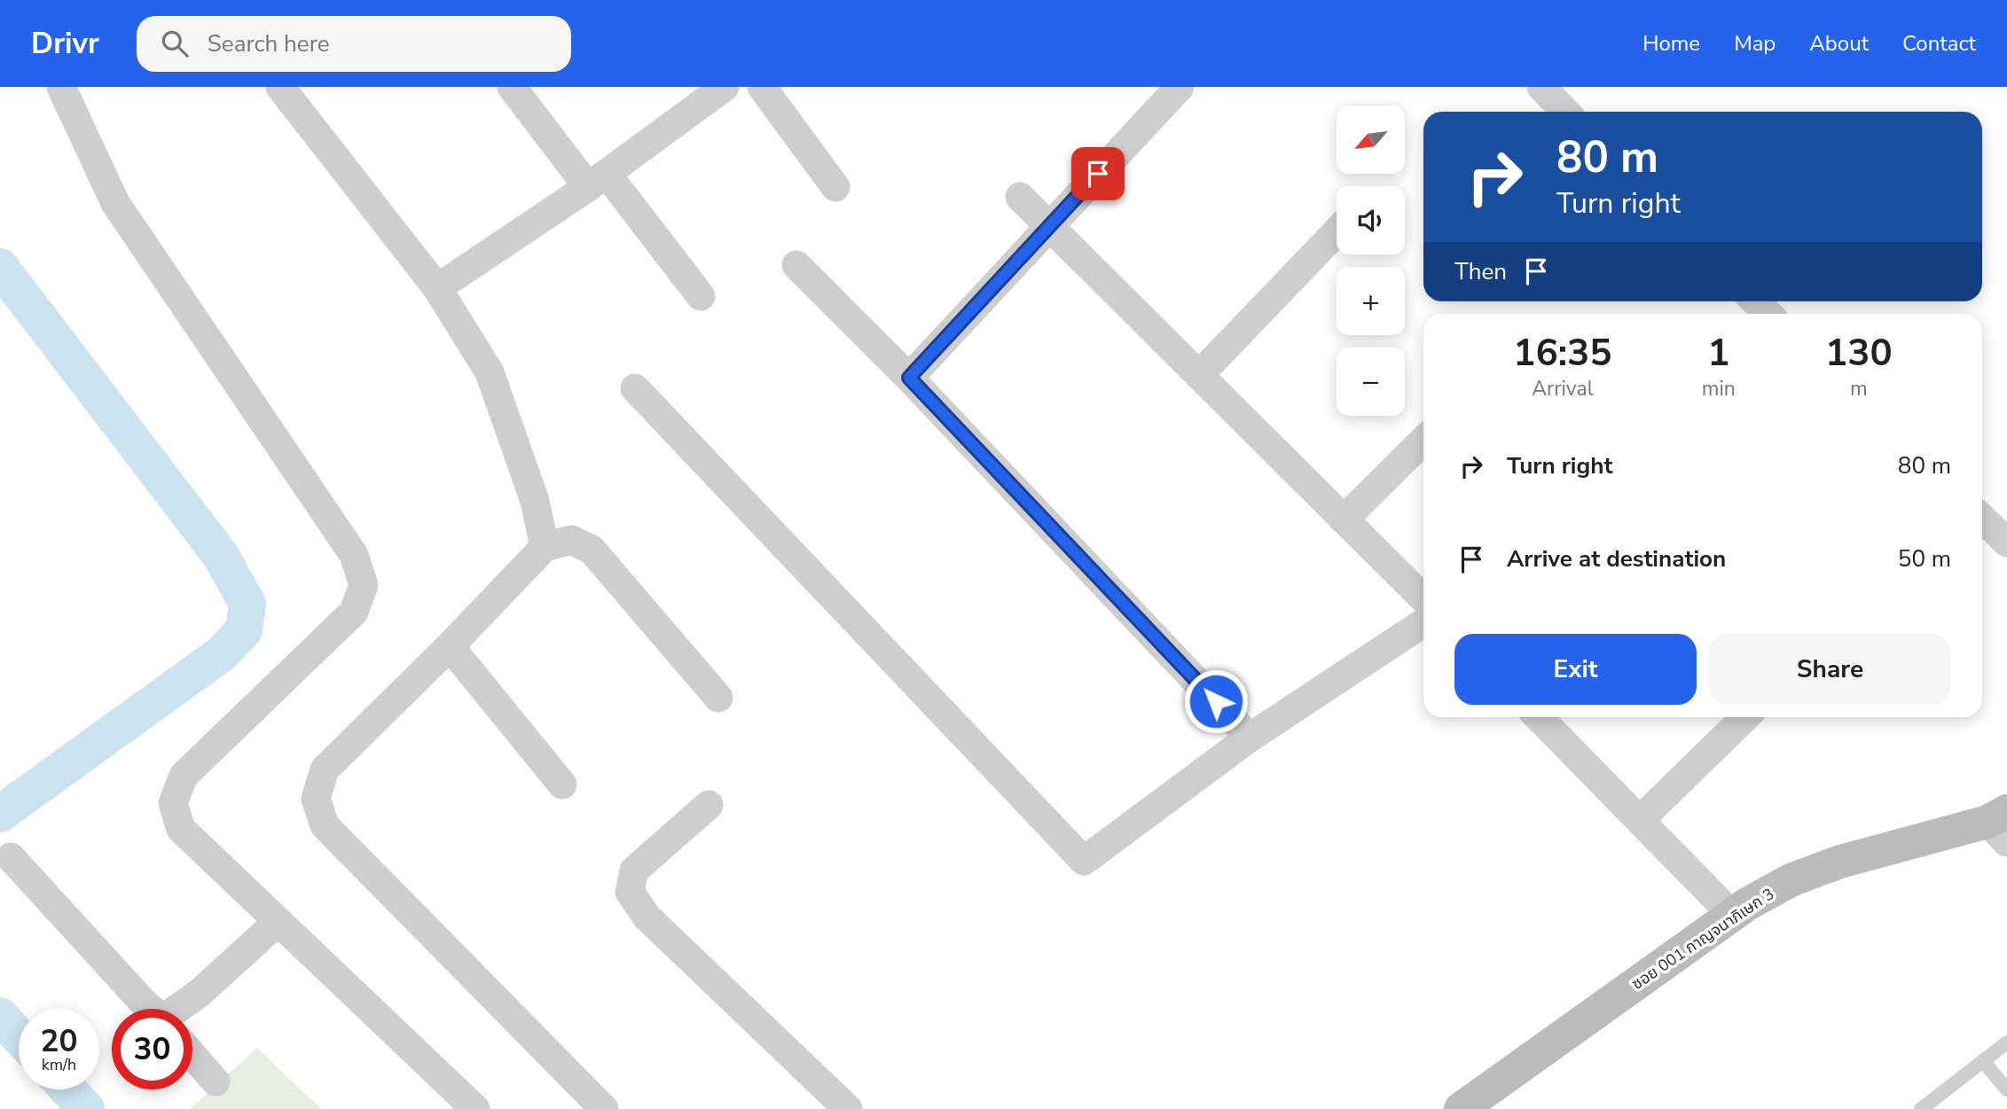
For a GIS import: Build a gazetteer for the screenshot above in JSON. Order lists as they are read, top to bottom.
{
  "streets": {
    "street": ["ซอย 001 กาญจนาภิเษก 3"]
  },
  "north": "bottom left",
  "page": {
    "header": "Drivr",
    "search": "Search here",
    "nav": [
      "Home",
      "Map",
      "About",
      "Contact"
    ],
    "map_buttons": ["+", "−"],
    "turn": ["80 m", "Turn right"],
    "then": "Then",
    "eta": [
      "16:35",
      "Arrival",
      "1",
      "min",
      "130",
      "m"
    ],
    "list": [
      {
        "name": "Turn right",
        "value": "80 m"
      },
      {
        "name": "Arrive at destination",
        "value": "50 m"
      }
    ],
    "buttons": ["Exit", "Share"],
    "speed": "20 km/h",
    "limit": "30"
  }
}
